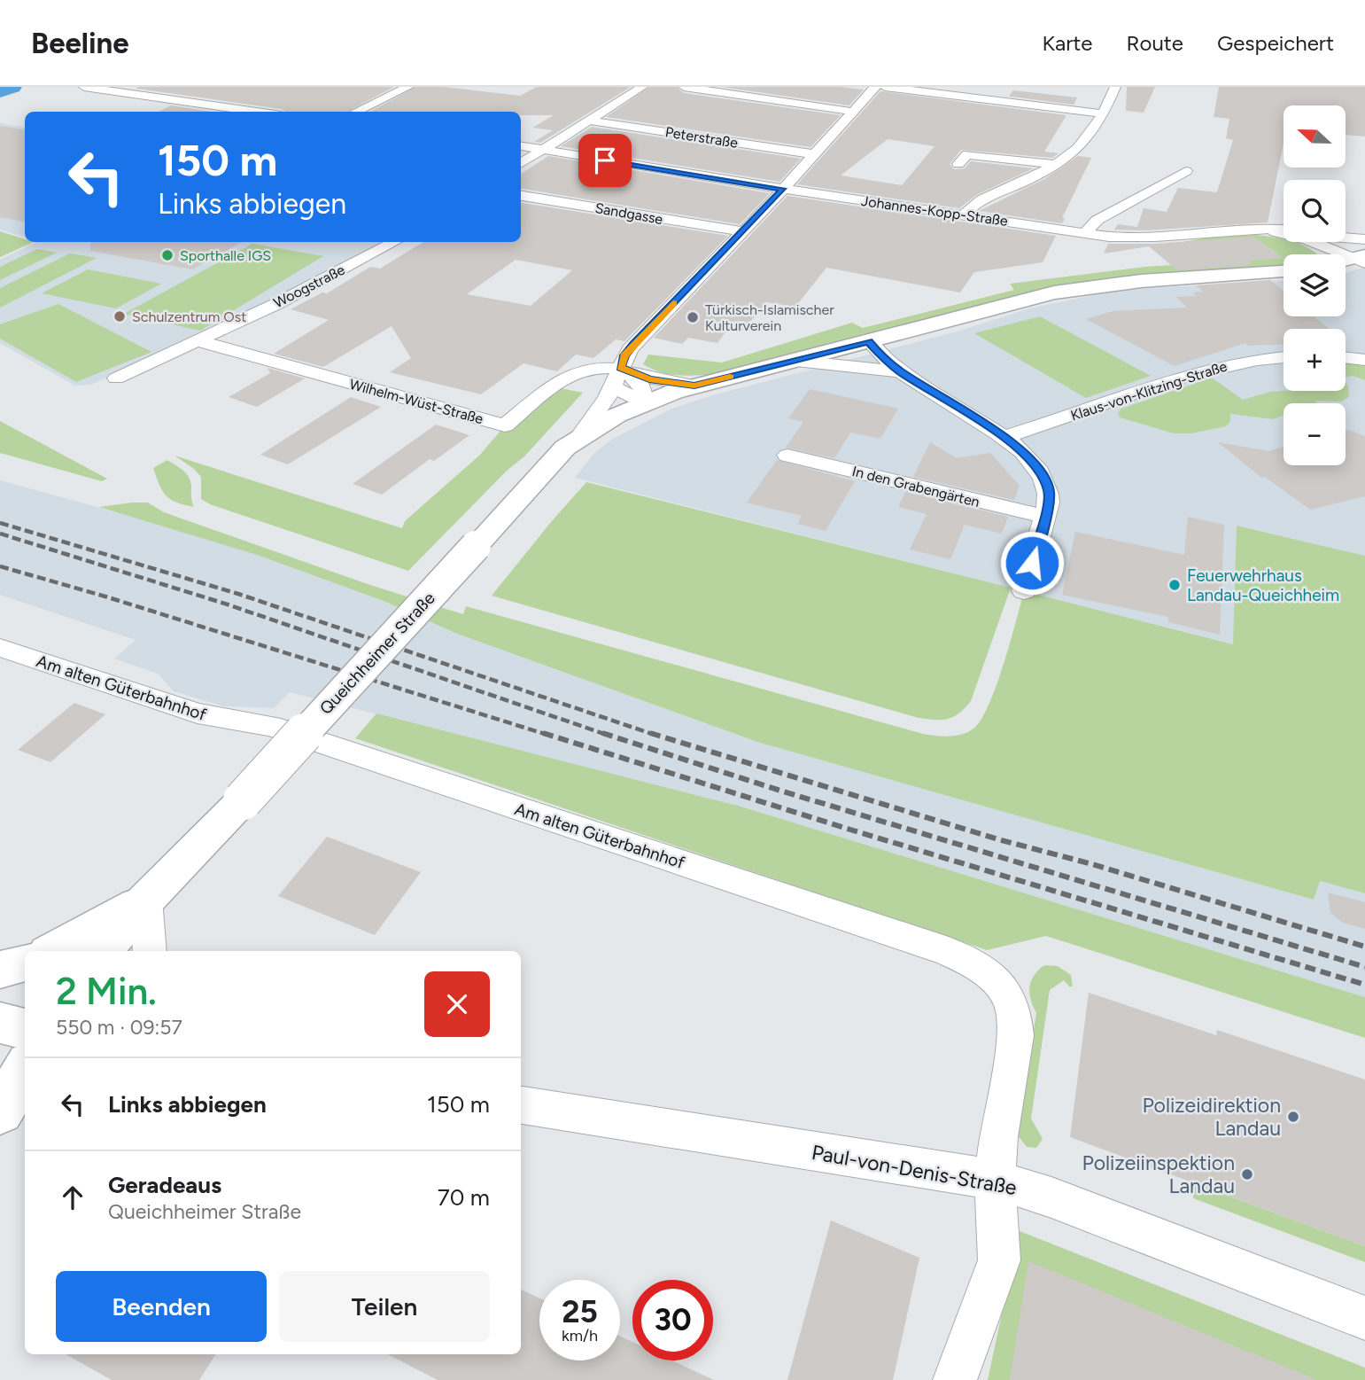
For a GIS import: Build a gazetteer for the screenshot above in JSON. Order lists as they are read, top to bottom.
{
  "streets": {
    "main road": ["Queichheimer Straße"],
    "street": [
      "Peterstraße",
      "Johannes-Kopp-Straße",
      "Sandgasse",
      "Woogstraße",
      "Klaus-von-Klitzing-Straße",
      "Wilhelm-Wüst-Straße",
      "In den Grabengärten",
      "Am alten Güterbahnhof",
      "Paul-von-Denis-Straße"
    ]
  },
  "crossings": [
    ["Woogstraße", "Wilhelm-Wüst-Straße"],
    ["Am alten Güterbahnhof", "Paul-von-Denis-Straße"]
  ],
  "places": [
    "Sporthalle IGS",
    "Schulzentrum Ost",
    "Türkisch-Islamischer Kulturverein",
    "Feuerwehrhaus Landau-Queichheim",
    "Polizeidirektion Landau",
    "Polizeiinspektion Landau"
  ],
  "north": "left",
  "page": {
    "header": "Beeline",
    "nav": ["Karte", "Route", "Gespeichert"],
    "map_buttons": ["+", "−"],
    "turn": ["150 m", "Links abbiegen"],
    "heading": ["2 Min.", "550 m · 09:57"],
    "list": [
      {
        "name": "Links abbiegen",
        "value": "150 m"
      },
      {
        "name": "Geradeaus",
        "note": "Queichheimer Straße",
        "value": "70 m"
      }
    ],
    "buttons": ["Beenden", "Teilen"],
    "speed": "25 km/h",
    "limit": "30"
  }
}
